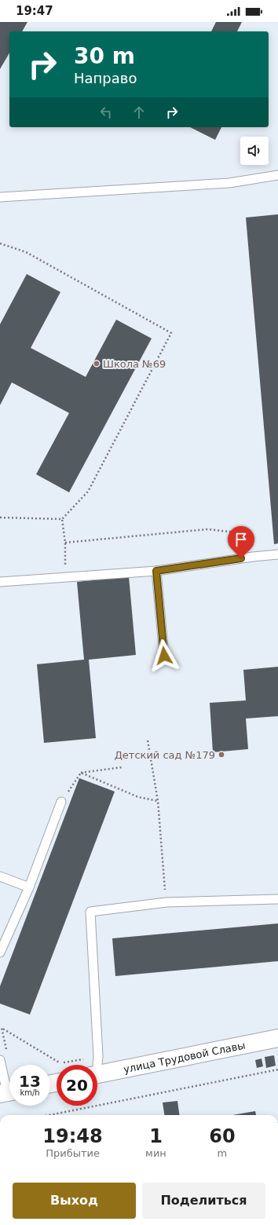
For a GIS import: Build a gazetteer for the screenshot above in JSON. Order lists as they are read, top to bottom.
{
  "streets": {
    "street": ["улица Трудовой Славы"]
  },
  "places": ["Школа №69", "Детский сад №179"],
  "page": {
    "status": "19:47",
    "turn": ["30 m", "Направо"],
    "speed": "13 km/h",
    "limit": "20",
    "eta": [
      "19:48",
      "Прибытие",
      "1",
      "мин",
      "60",
      "m"
    ],
    "buttons": ["Выход", "Поделиться"]
  }
}
